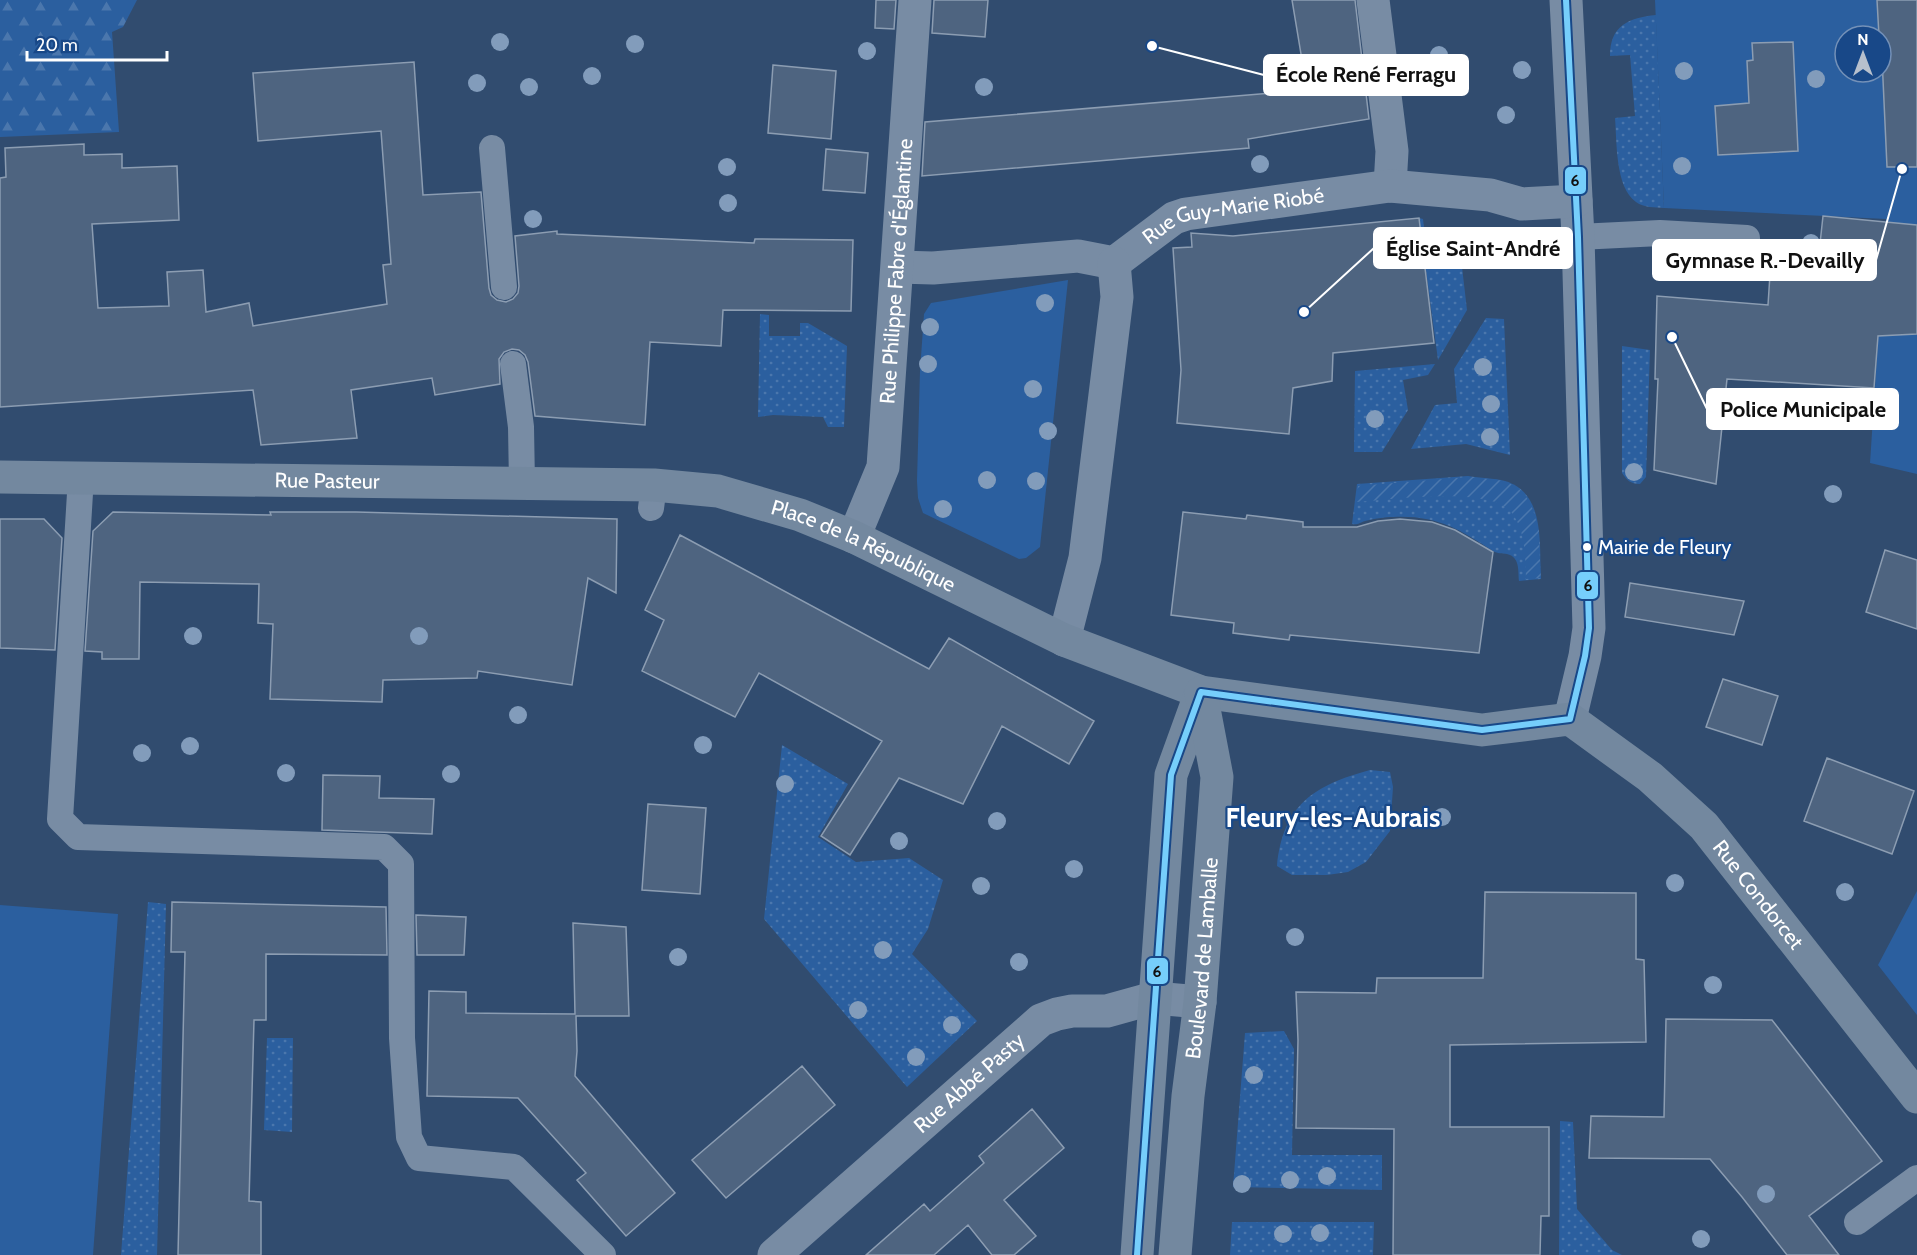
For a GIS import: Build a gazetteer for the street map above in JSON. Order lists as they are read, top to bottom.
{
  "streets": {
    "street": [
      "Rue Guy-Marie Riobé",
      "Rue Philippe Fabre d'Églantine",
      "Rue Pasteur",
      "Place de la République",
      "Rue Condorcet",
      "Boulevard de Lamballe",
      "Rue Abbé Pasty"
    ]
  },
  "crossings": [
    ["Rue Philippe Fabre d'Églantine", "Place de la République"],
    ["Rue Pasteur", "Place de la République"],
    ["Place de la République", "Rue Condorcet"],
    ["Place de la République", "Boulevard de Lamballe"],
    ["Boulevard de Lamballe", "Rue Abbé Pasty"]
  ],
  "districts": ["Fleury-les-Aubrais"],
  "places": [
    "École René Ferragu",
    "Gymnase R.-Devailly",
    "Église Saint-André",
    "Police Municipale",
    "Mairie de Fleury"
  ],
  "lines": ["transit line 6"],
  "scale_bar": "20 m",
  "north": "top"
}
